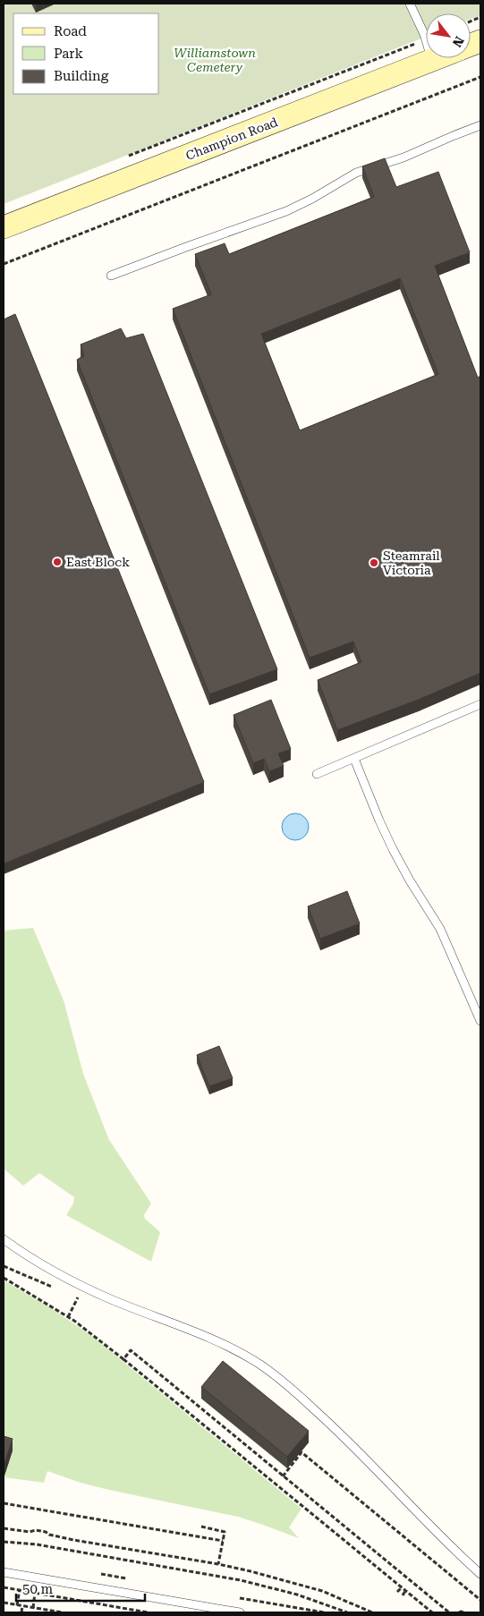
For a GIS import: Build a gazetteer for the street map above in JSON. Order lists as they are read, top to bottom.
{
  "streets": {
    "street": ["Champion Road"]
  },
  "parks": ["Williamstown Cemetery"],
  "places": ["East Block", "Steamrail Victoria"],
  "legend": ["Road", "Park", "Building"],
  "scale_bar": "50 m",
  "north": "bottom right"
}
